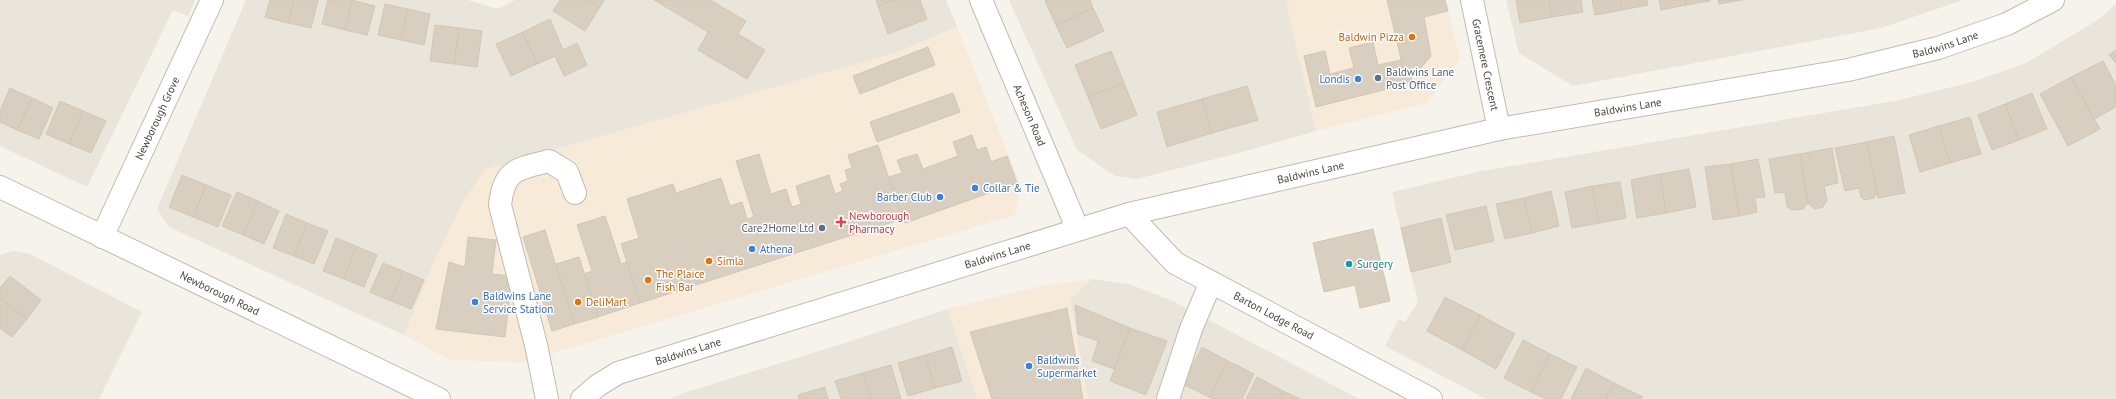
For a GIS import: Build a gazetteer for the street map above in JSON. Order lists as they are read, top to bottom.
{
  "streets": {
    "street": [
      "Baldwins Lane",
      "Gracemere Crescent",
      "Acheson Road",
      "Newborough Grove",
      "Newborough Road",
      "Barton Lodge Road"
    ]
  },
  "crossings": [
    ["Baldwins Lane", "Gracemere Crescent"],
    ["Baldwins Lane", "Acheson Road"],
    ["Baldwins Lane", "Barton Lodge Road"],
    ["Newborough Grove", "Newborough Road"]
  ],
  "places": {
    "other": [
      "Baldwin Pizza",
      "Baldwins Lane Post Office",
      "Londis",
      "Collar & Tie",
      "Barber Club",
      "Care2Home Ltd",
      "Athena",
      "Simla",
      "Surgery",
      "The Plaice Fish Bar",
      "Baldwins Lane Service Station",
      "DeliMart",
      "Baldwins Supermarket"
    ],
    "health": ["Newborough Pharmacy"]
  }
}
